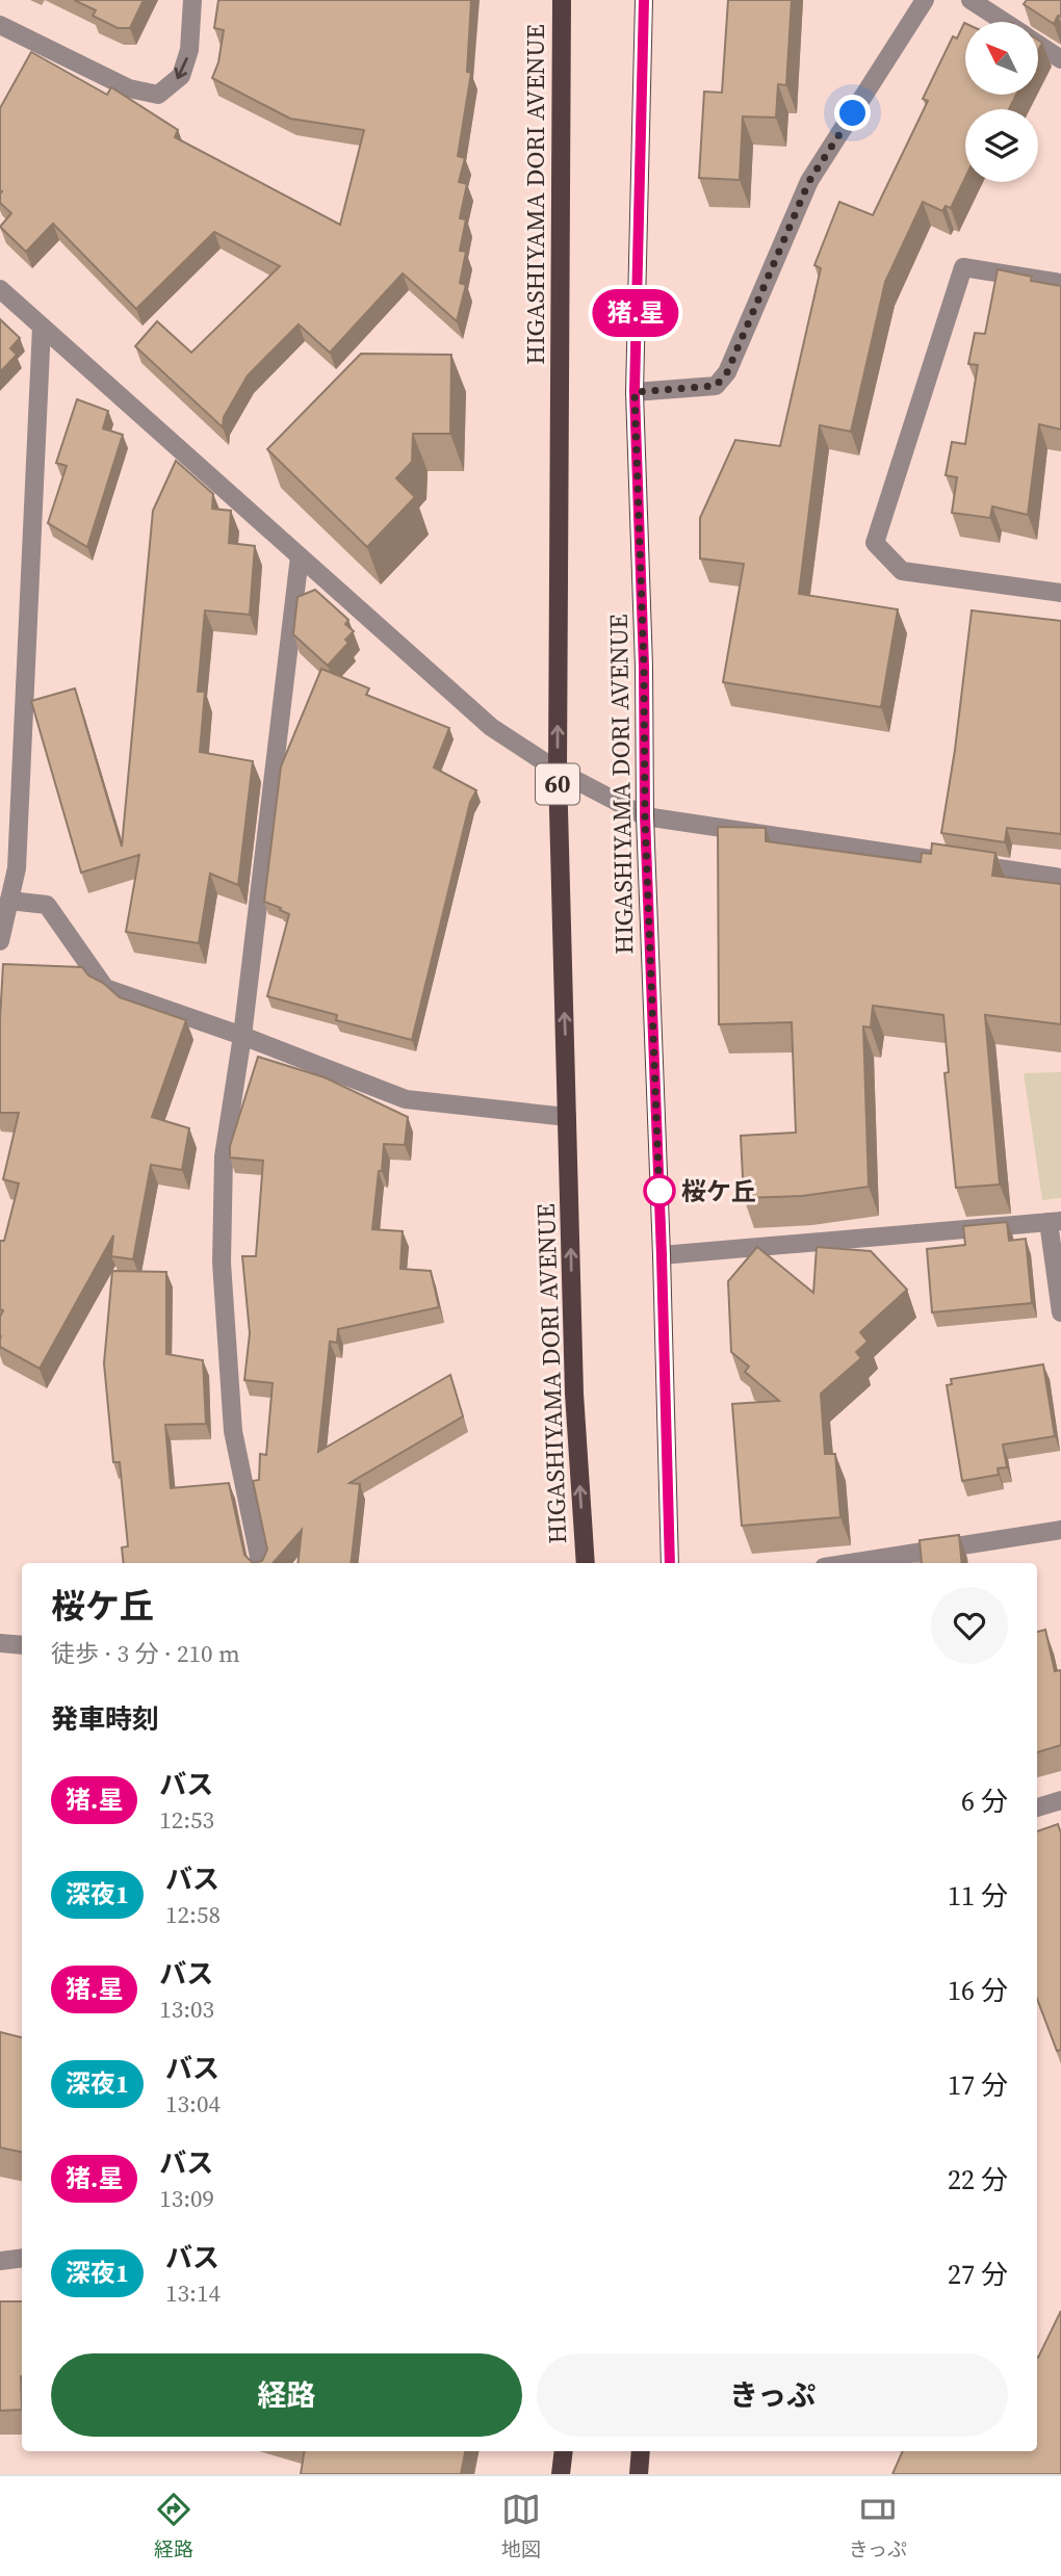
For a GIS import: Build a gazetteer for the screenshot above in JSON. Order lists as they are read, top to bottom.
{
  "streets": {
    "main road": ["HIGASHIYAMA DORI AVENUE", "60"]
  },
  "places": ["桜ケ丘"],
  "lines": ["bus line 猪.星"],
  "north": "top left",
  "page": {
    "on_map": "猪.星",
    "heading": [
      ["桜ケ丘", "徒歩 · 3 分 · 210 m"],
      "発車時刻"
    ],
    "list": [
      {
        "mark": "猪.星",
        "name": "バス",
        "note": "12:53",
        "value": "6 分"
      },
      {
        "mark": "深夜1",
        "name": "バス",
        "note": "12:58",
        "value": "11 分"
      },
      {
        "mark": "猪.星",
        "name": "バス",
        "note": "13:03",
        "value": "16 分"
      },
      {
        "mark": "深夜1",
        "name": "バス",
        "note": "13:04",
        "value": "17 分"
      },
      {
        "mark": "猪.星",
        "name": "バス",
        "note": "13:09",
        "value": "22 分"
      },
      {
        "mark": "深夜1",
        "name": "バス",
        "note": "13:14",
        "value": "27 分"
      }
    ],
    "buttons": ["経路", "きっぷ"],
    "tabs": ["経路", "地図", "きっぷ"]
  }
}
